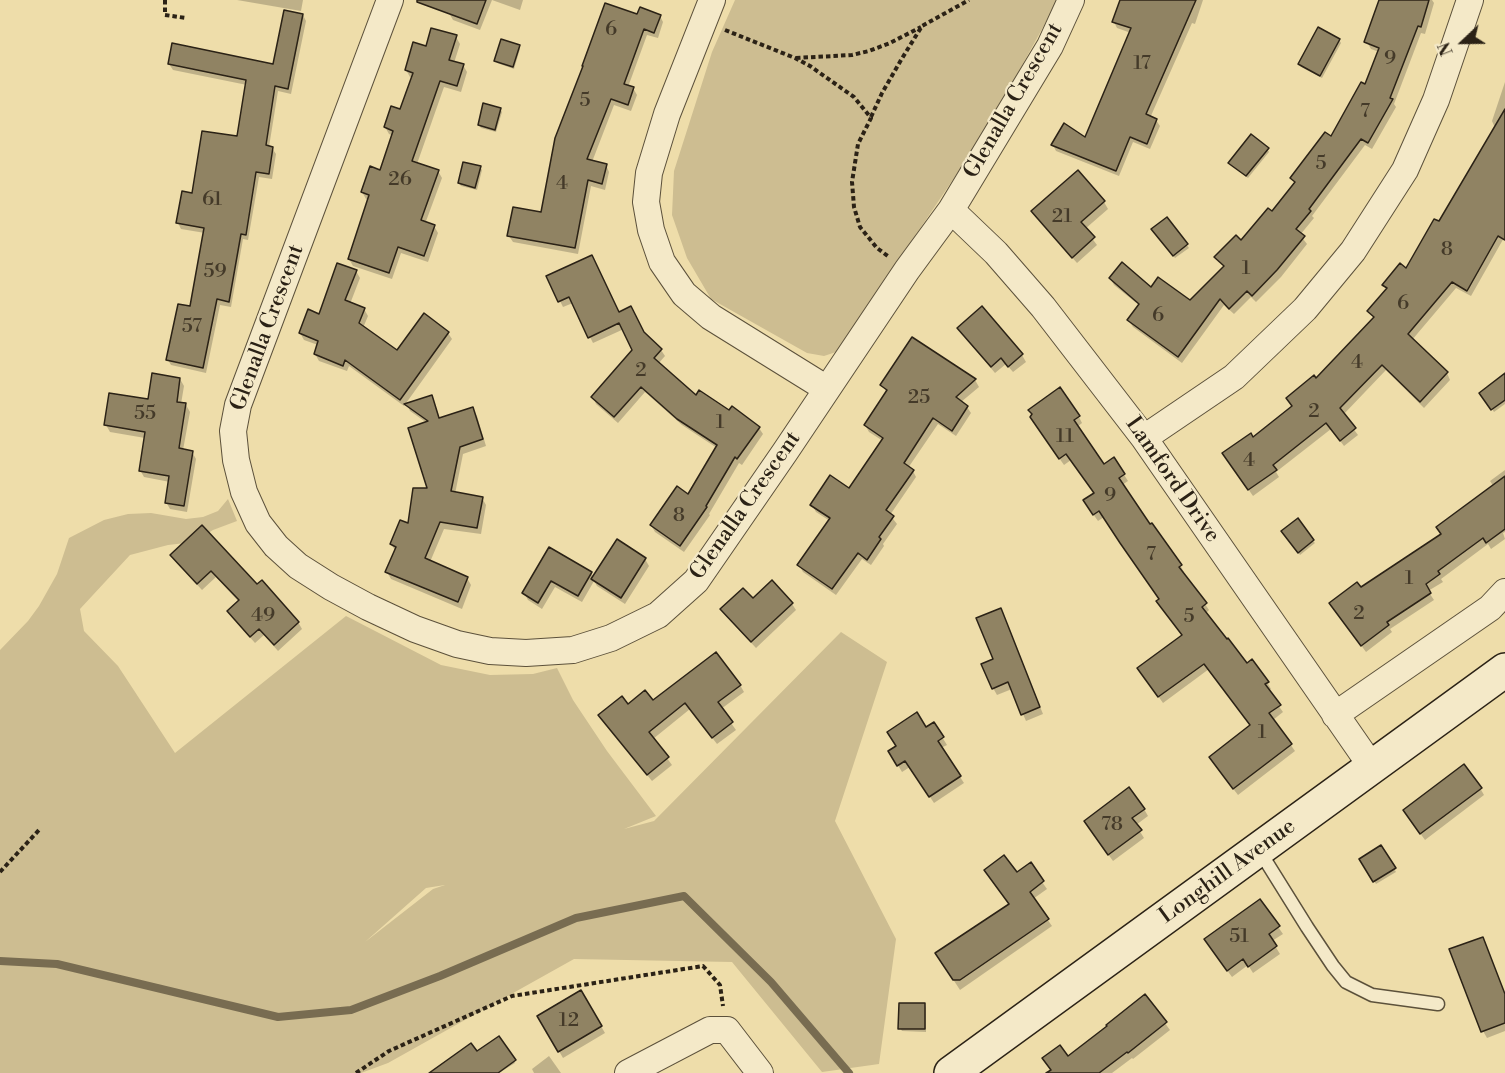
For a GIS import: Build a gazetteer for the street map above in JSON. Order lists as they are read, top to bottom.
{
  "streets": {
    "street": ["Glenalla Crescent", "Lamford Drive", "Longhill Avenue"]
  },
  "crossings": [
    ["Glenalla Crescent", "Lamford Drive"],
    ["Lamford Drive", "Longhill Avenue"]
  ],
  "house_numbers": [
    "6",
    "9",
    "17",
    "5",
    "7",
    "5",
    "26",
    "4",
    "61",
    "21",
    "8",
    "1",
    "59",
    "6",
    "6",
    "57",
    "4",
    "2",
    "25",
    "2",
    "55",
    "1",
    "11",
    "4",
    "9",
    "8",
    "7",
    "1",
    "2",
    "49",
    "5",
    "1",
    "78",
    "51",
    "12"
  ],
  "north": "left"
}
